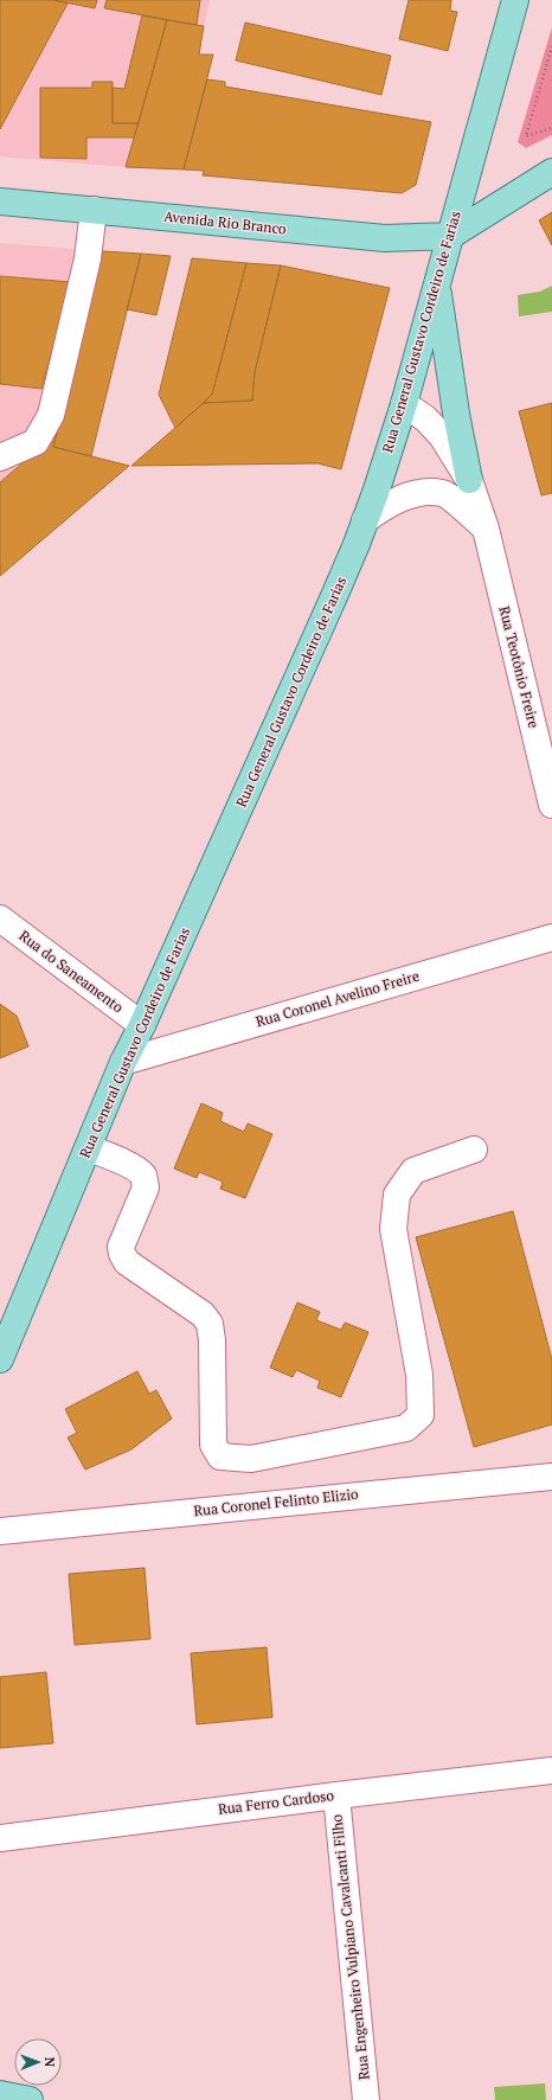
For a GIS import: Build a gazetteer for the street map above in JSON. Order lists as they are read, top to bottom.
{
  "streets": {
    "main road": ["Avenida Rio Branco", "Rua General Gustavo Cordeiro de Farias"],
    "street": [
      "Rua Teotônio Freire",
      "Rua do Saneamento",
      "Rua Coronel Avelino Freire",
      "Rua Coronel Felinto Elizio",
      "Rua Ferro Cardoso",
      "Rua Engenheiro Vulpiano Cavalcanti Filho"
    ]
  },
  "crossings": [
    ["Avenida Rio Branco", "Rua General Gustavo Cordeiro de Farias"],
    ["Rua General Gustavo Cordeiro de Farias", "Rua Teotônio Freire"],
    ["Rua General Gustavo Cordeiro de Farias", "Rua do Saneamento"],
    ["Rua General Gustavo Cordeiro de Farias", "Rua Coronel Avelino Freire"],
    ["Rua Ferro Cardoso", "Rua Engenheiro Vulpiano Cavalcanti Filho"]
  ],
  "north": "right"
}
